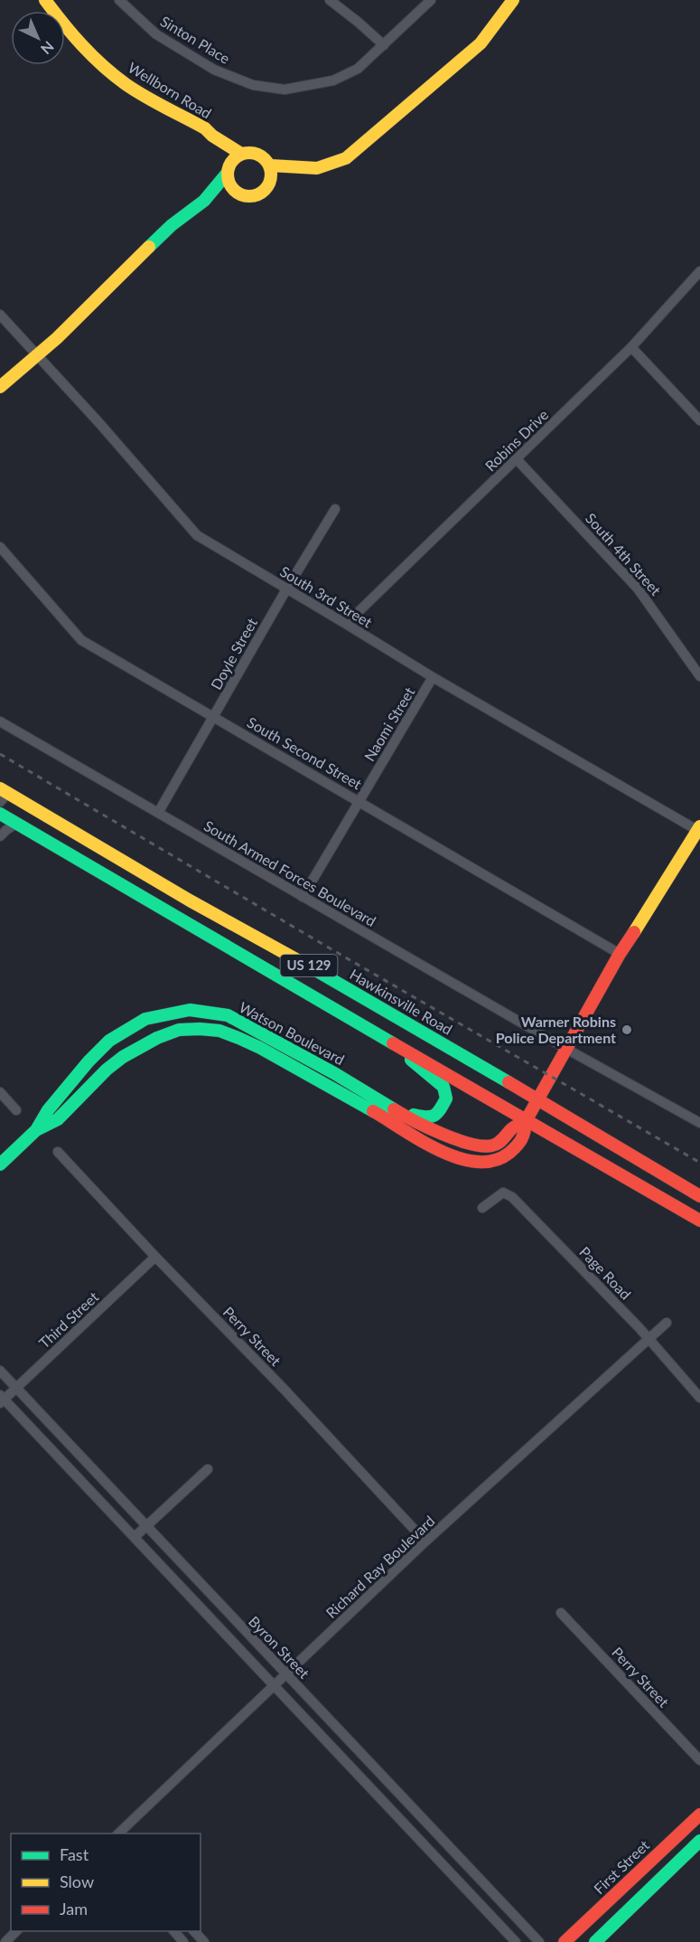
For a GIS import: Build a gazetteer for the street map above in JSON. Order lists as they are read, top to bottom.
{
  "streets": {
    "street": [
      "Sinton Place",
      "Wellborn Road",
      "Robins Drive",
      "South 4th Street",
      "South 3rd Street",
      "Doyle Street",
      "Naomi Street",
      "South Second Street",
      "South Armed Forces Boulevard",
      "US 129",
      "Hawkinsville Road",
      "Watson Boulevard",
      "Page Road",
      "Third Street",
      "Perry Street",
      "Richard Ray Boulevard",
      "Byron Street",
      "First Street"
    ]
  },
  "crossings": [
    ["Robins Drive", "South 4th Street"],
    ["Robins Drive", "South 3rd Street"],
    ["South 3rd Street", "Doyle Street"],
    ["South 3rd Street", "Naomi Street"],
    ["South 3rd Street", "Watson Boulevard"],
    ["Doyle Street", "South Second Street"],
    ["Doyle Street", "South Armed Forces Boulevard"],
    ["Naomi Street", "South Second Street"],
    ["Naomi Street", "South Armed Forces Boulevard"],
    ["South Second Street", "Watson Boulevard"],
    ["South Armed Forces Boulevard", "Watson Boulevard"],
    ["US 129", "Watson Boulevard"],
    ["Hawkinsville Road", "Watson Boulevard"],
    ["Page Road", "Richard Ray Boulevard"],
    ["Third Street", "Perry Street"],
    ["Third Street", "Byron Street"],
    ["Perry Street", "Richard Ray Boulevard"],
    ["Richard Ray Boulevard", "Byron Street"]
  ],
  "places": ["Warner Robins Police Department"],
  "legend": ["Fast", "Slow", "Jam"],
  "north": "bottom right"
}
